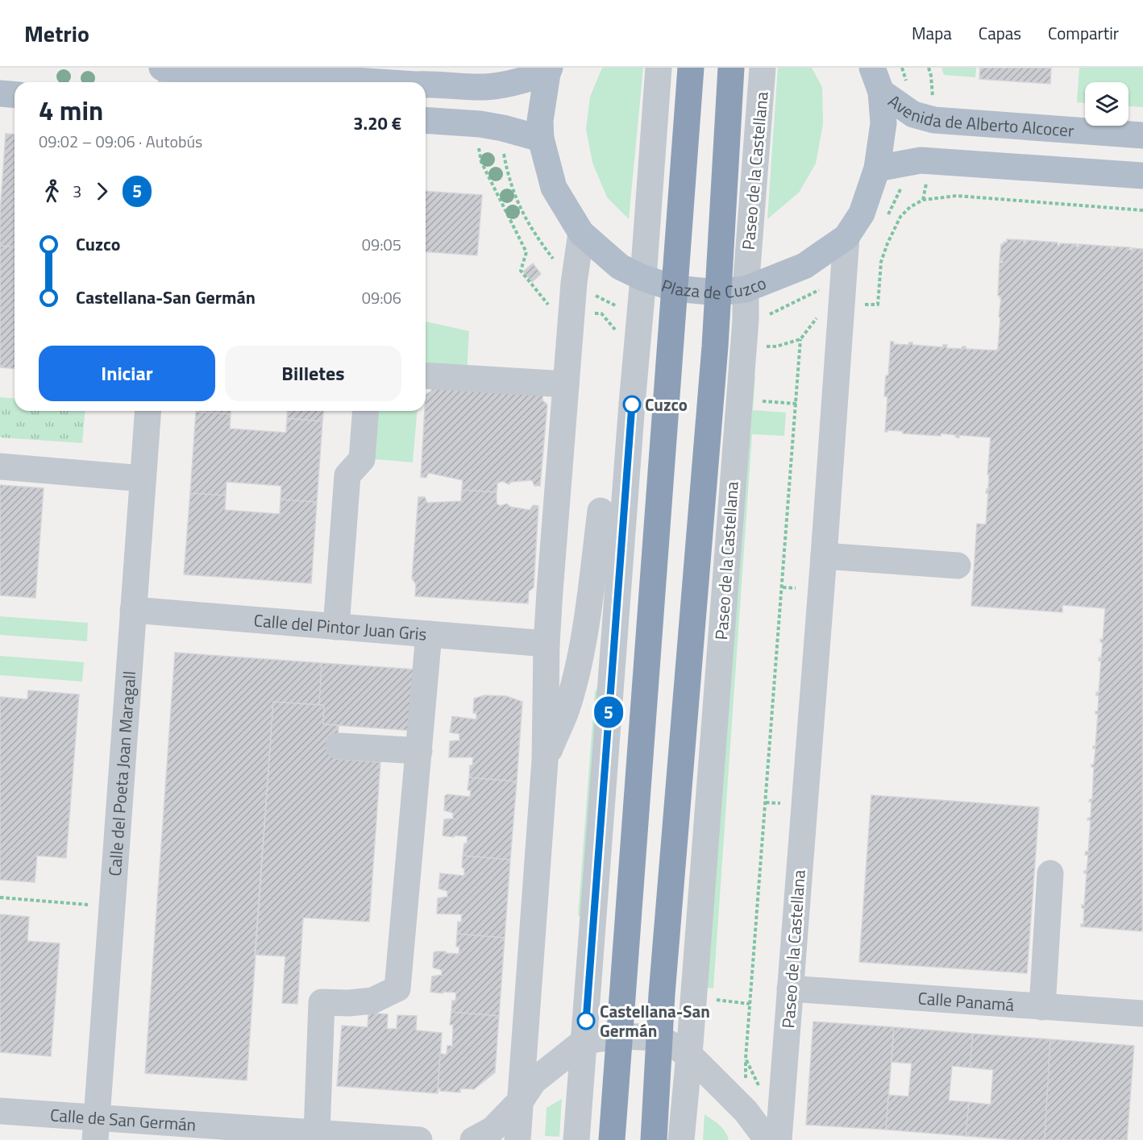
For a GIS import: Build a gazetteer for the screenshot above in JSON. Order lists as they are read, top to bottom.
{
  "streets": {
    "highway": ["Paseo de la Castellana"],
    "main road": ["Avenida de Alberto Alcocer", "Plaza de Cuzco"],
    "street": [
      "Calle del Pintor Juan Gris",
      "Calle del Poeta Joan Maragall",
      "Calle Panamá",
      "Calle de San Germán"
    ]
  },
  "crossings": [
    ["Avenida de Alberto Alcocer", "Plaza de Cuzco"],
    ["Paseo de la Castellana", "Plaza de Cuzco"],
    ["Paseo de la Castellana", "Calle Panamá"],
    ["Calle del Pintor Juan Gris", "Calle del Poeta Joan Maragall"],
    ["Calle del Poeta Joan Maragall", "Calle de San Germán"]
  ],
  "places": ["Cuzco", "Castellana-San Germán"],
  "lines": ["bus line 5"],
  "page": {
    "header": "Metrio",
    "nav": ["Mapa", "Capas", "Compartir"],
    "on_map": "5",
    "heading": ["4 min", "09:02 – 09:06 · Autobús", "3.20 €"],
    "legs": ["3", "5"],
    "list": [
      {
        "name": "Cuzco",
        "value": "09:05"
      },
      {
        "name": "Castellana-San Germán",
        "value": "09:06"
      }
    ],
    "buttons": ["Iniciar", "Billetes"]
  }
}
